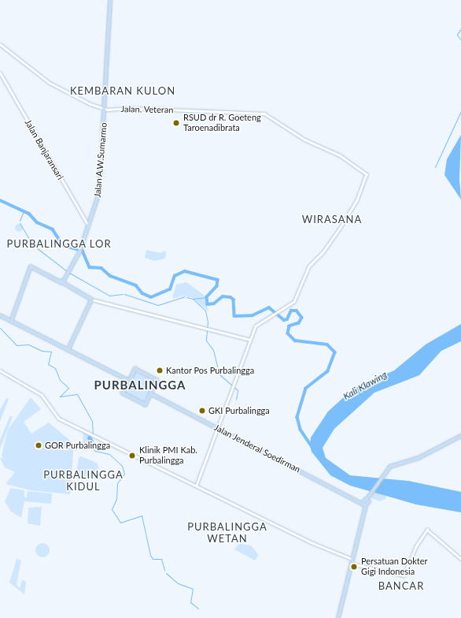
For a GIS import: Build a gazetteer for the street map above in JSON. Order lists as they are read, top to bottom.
{
  "streets": {
    "main road": ["Jalan A.W.Sumarmo", "Jalan Jenderal Soedirman"],
    "street": ["Jalan. Veteran", "Jalan Banjaransari"]
  },
  "crossings": [
    ["Jalan. Veteran", "Jalan A.W.Sumarmo"],
    ["Jalan Banjaransari", "Jalan A.W.Sumarmo"]
  ],
  "districts": [
    "KEMBARAN KULON",
    "WIRASANA",
    "PURBALINGGA LOR",
    "PURBALINGGA",
    "PURBALINGGA KIDUL",
    "PURBALINGGA WETAN",
    "BANCAR"
  ],
  "water": ["Kali Klawing"],
  "places": [
    "RSUD dr R. Goeteng Taroenadibrata",
    "Kantor Pos Purbalingga",
    "GKI Purbalingga",
    "GOR Purbalingga",
    "Klinik PMI Kab. Purbalingga",
    "Persatuan Dokter Gigi Indonesia"
  ]
}
